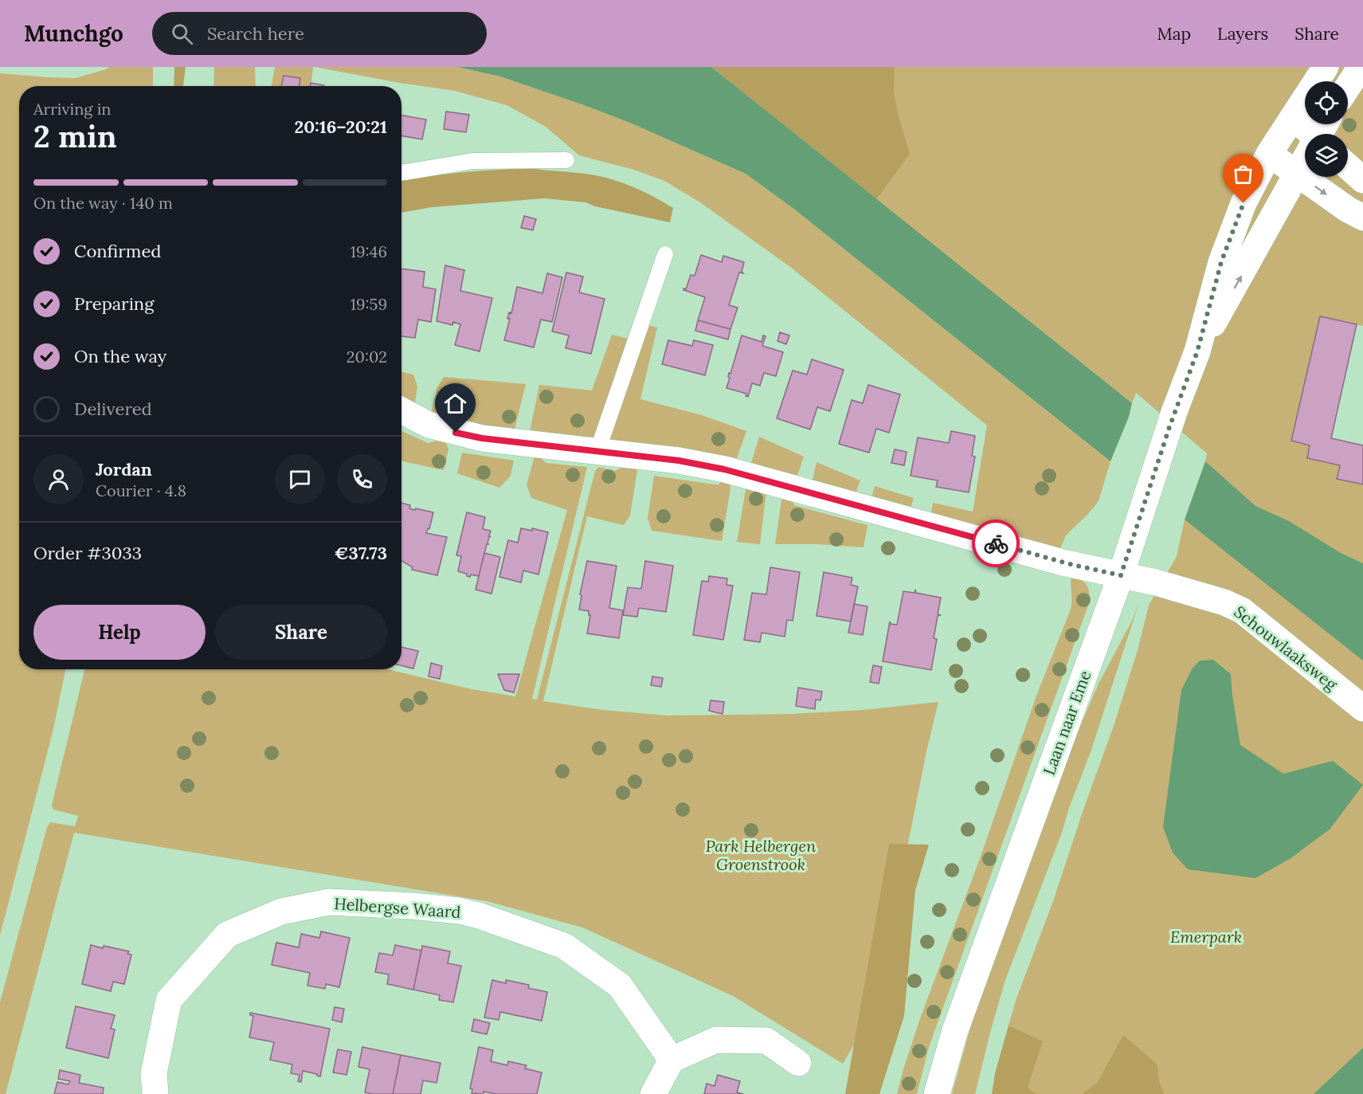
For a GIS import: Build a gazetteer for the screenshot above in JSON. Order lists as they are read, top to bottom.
{
  "streets": {
    "street": ["Schouwlaaksweg", "Laan naar Eme", "Helbergse Waard"]
  },
  "crossings": [
    ["Schouwlaaksweg", "Laan naar Eme"]
  ],
  "parks": ["Park Helbergen Groenstrook", "Emerpark"],
  "page": {
    "header": "Munchgo",
    "search": "Search here",
    "nav": ["Map", "Layers", "Share"],
    "heading": ["2 min", "Arriving in", "20:16–20:21"],
    "panel": [
      "Jordan",
      "Courier · 4.8",
      "Order #3033",
      "€37.73"
    ],
    "bar": "On the way · 140 m",
    "list": [
      ["Confirmed", "19:46"],
      ["Preparing", "19:59"],
      ["On the way", "20:02"],
      "Delivered"
    ],
    "buttons": ["Help", "Share"]
  }
}
